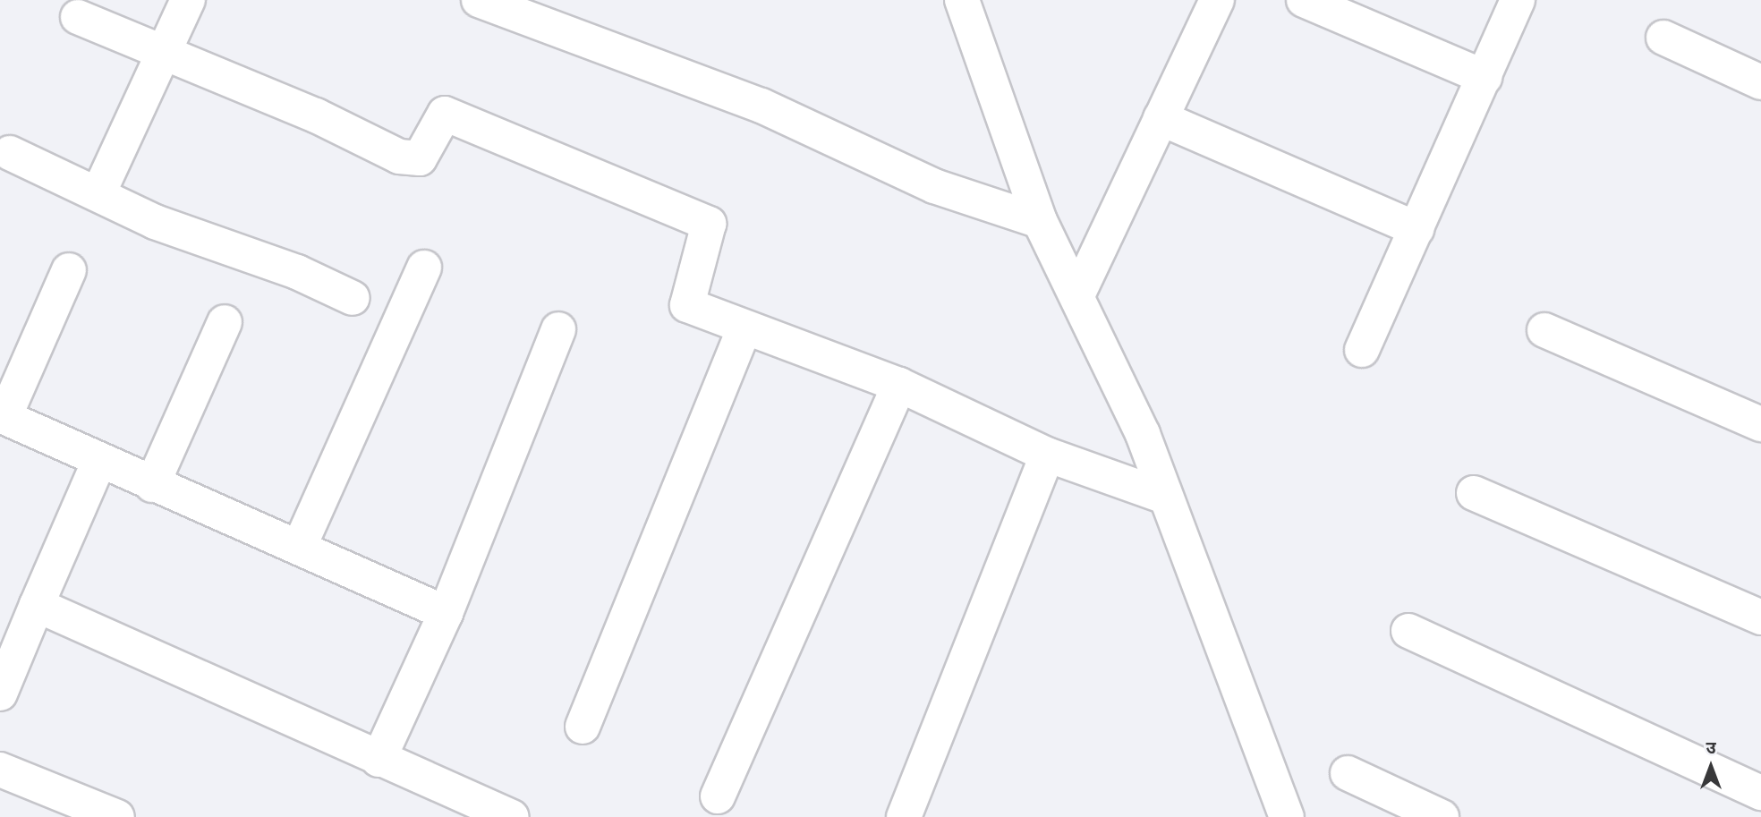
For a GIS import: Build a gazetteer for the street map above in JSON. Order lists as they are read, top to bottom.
{
  "north": "top"
}
